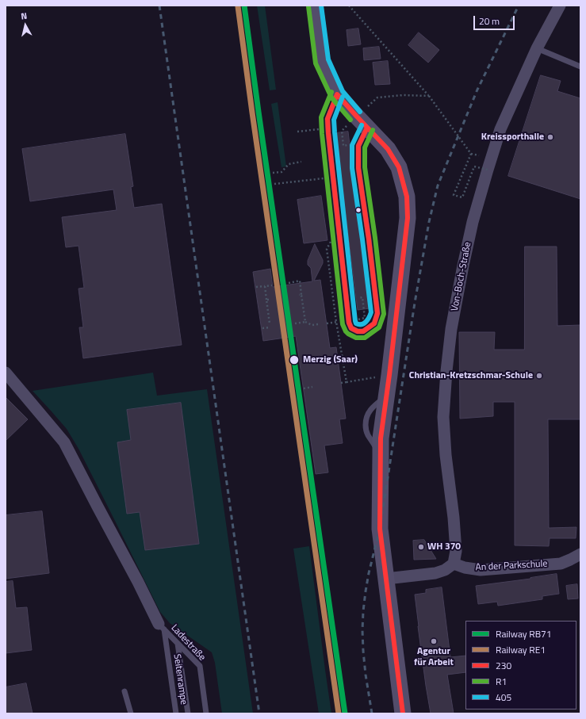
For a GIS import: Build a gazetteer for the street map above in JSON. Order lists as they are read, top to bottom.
{
  "streets": {
    "street": ["Von-Boch-Straße", "An der Parkschule"],
    "lane": ["Ladestraße", "Seitenrampe"]
  },
  "crossings": [
    ["Von-Boch-Straße", "An der Parkschule"],
    ["Ladestraße", "Seitenrampe"]
  ],
  "places": [
    "Kreissporthalle",
    "Merzig (Saar)",
    "Christian-Kretzschmar-Schule",
    "WH 370",
    "Agentur für Arbeit"
  ],
  "lines": [
    "rail line RB71",
    "transit line 405",
    "rail line RE1",
    "transit line R1",
    "transit line 230"
  ],
  "legend": [
    "Railway RB71",
    "Railway RE1",
    "230",
    "R1",
    "405"
  ],
  "scale_bar": "20 m",
  "north": "top"
}
